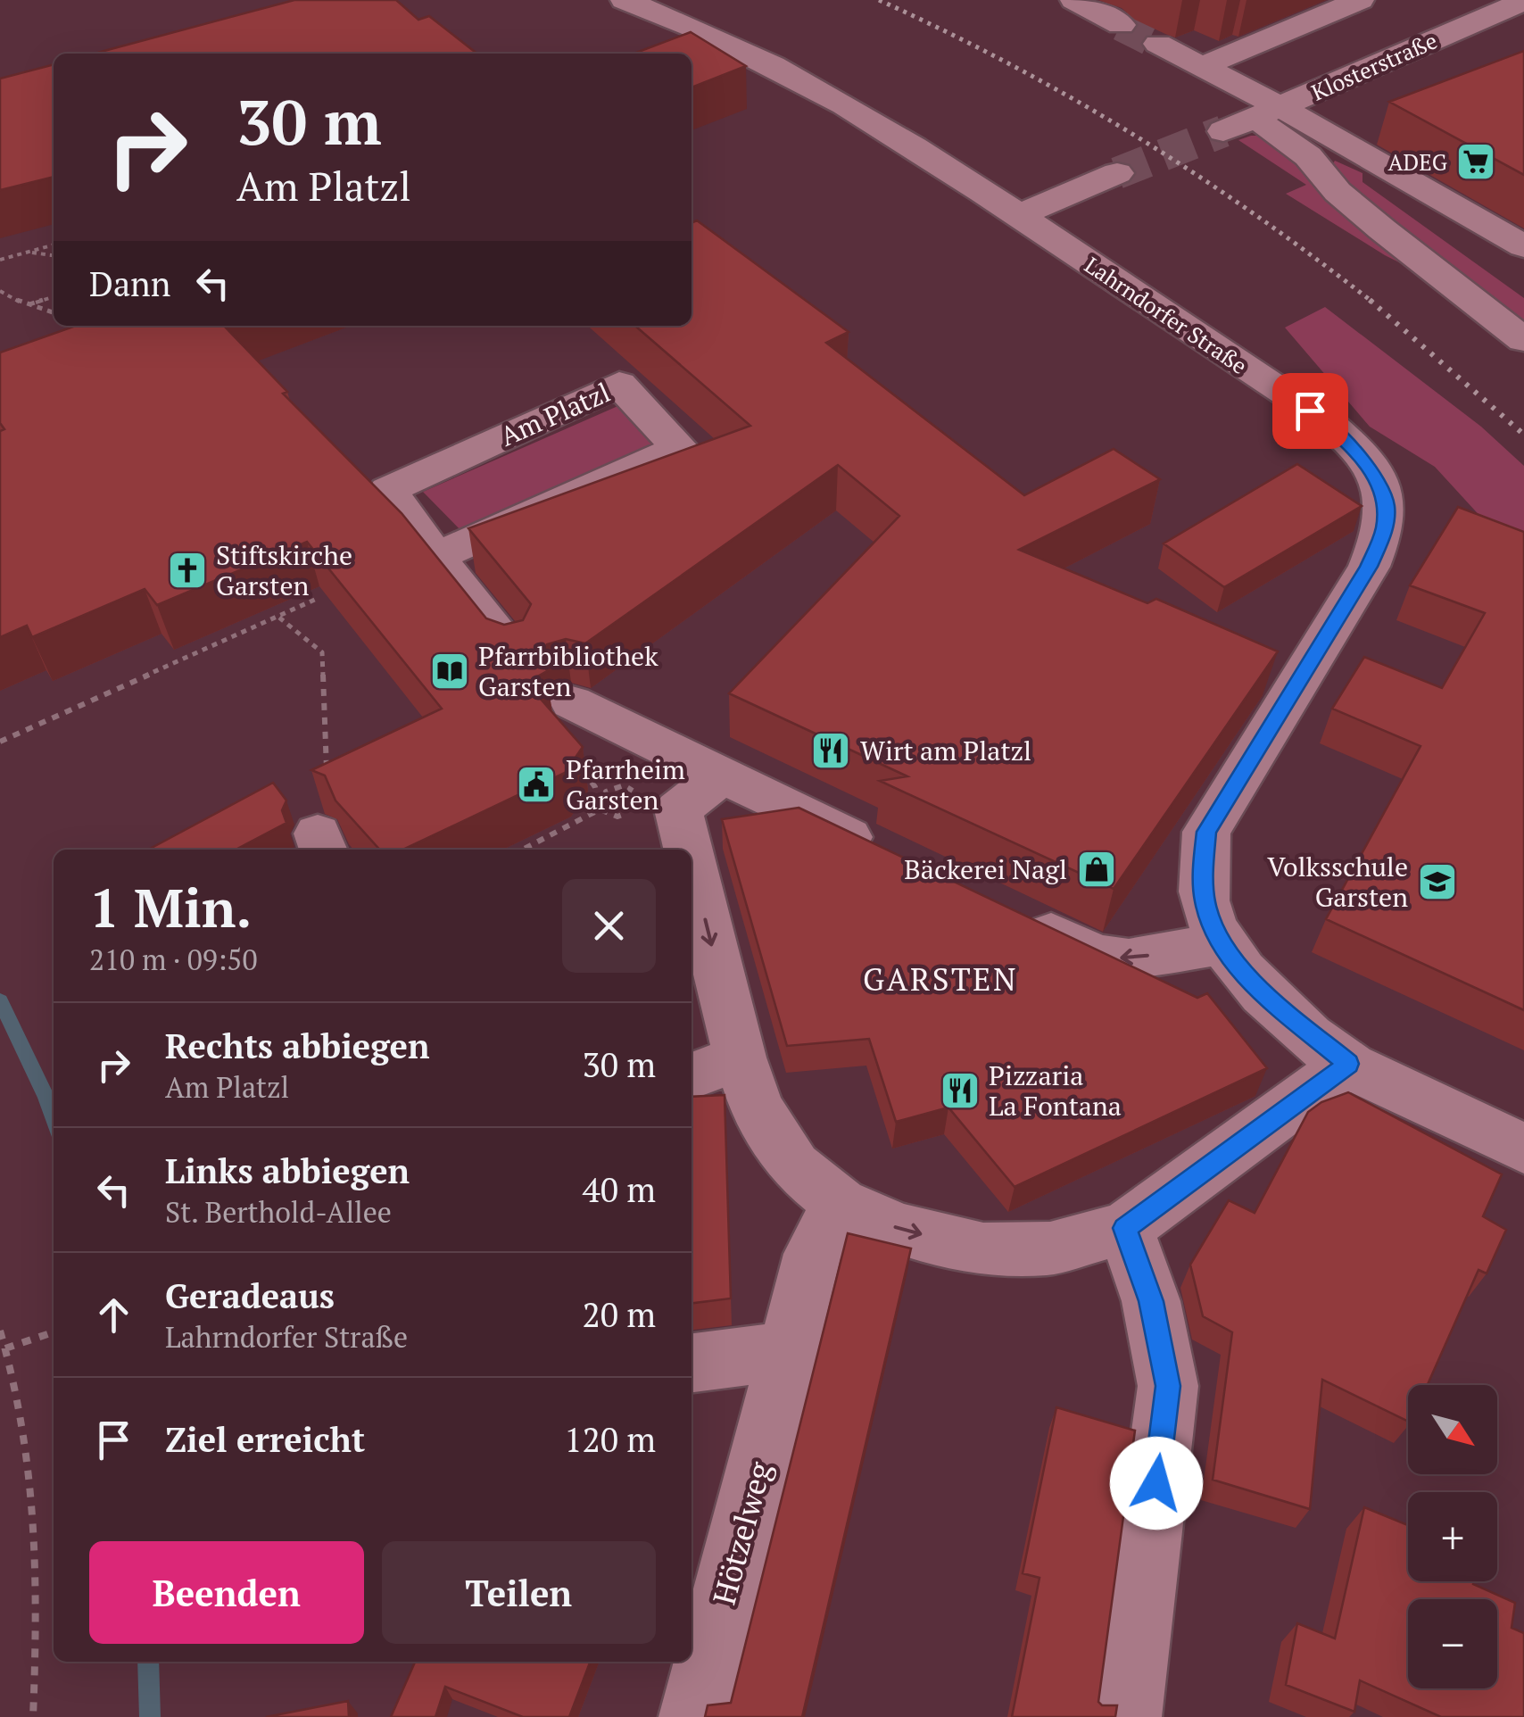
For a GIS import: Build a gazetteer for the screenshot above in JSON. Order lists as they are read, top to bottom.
{
  "streets": {
    "street": [
      "Klosterstraße",
      "Lahrndorfer Straße",
      "Am Platzl",
      "Hötzelweg"
    ]
  },
  "districts": ["GARSTEN"],
  "places": {
    "supermarket": ["ADEG"],
    "church": ["Stiftskirche Garsten"],
    "library": ["Pfarrbibliothek Garsten"],
    "restaurant": ["Wirt am Platzl", "Pizzaria La Fontana"],
    "public building": ["Pfarrheim Garsten"],
    "shop": ["Bäckerei Nagl"],
    "school or university": ["Volksschule Garsten"]
  },
  "north": "bottom right",
  "page": {
    "turn": ["30 m", "Am Platzl"],
    "then": "Dann",
    "heading": ["1 Min.", "210 m · 09:50"],
    "list": [
      {
        "name": "Rechts abbiegen",
        "note": "Am Platzl",
        "value": "30 m"
      },
      {
        "name": "Links abbiegen",
        "note": "St. Berthold-Allee",
        "value": "40 m"
      },
      {
        "name": "Geradeaus",
        "note": "Lahrndorfer Straße",
        "value": "20 m"
      },
      {
        "name": "Ziel erreicht",
        "value": "120 m"
      }
    ],
    "map_buttons": ["+", "−"],
    "buttons": ["Beenden", "Teilen"]
  }
}
